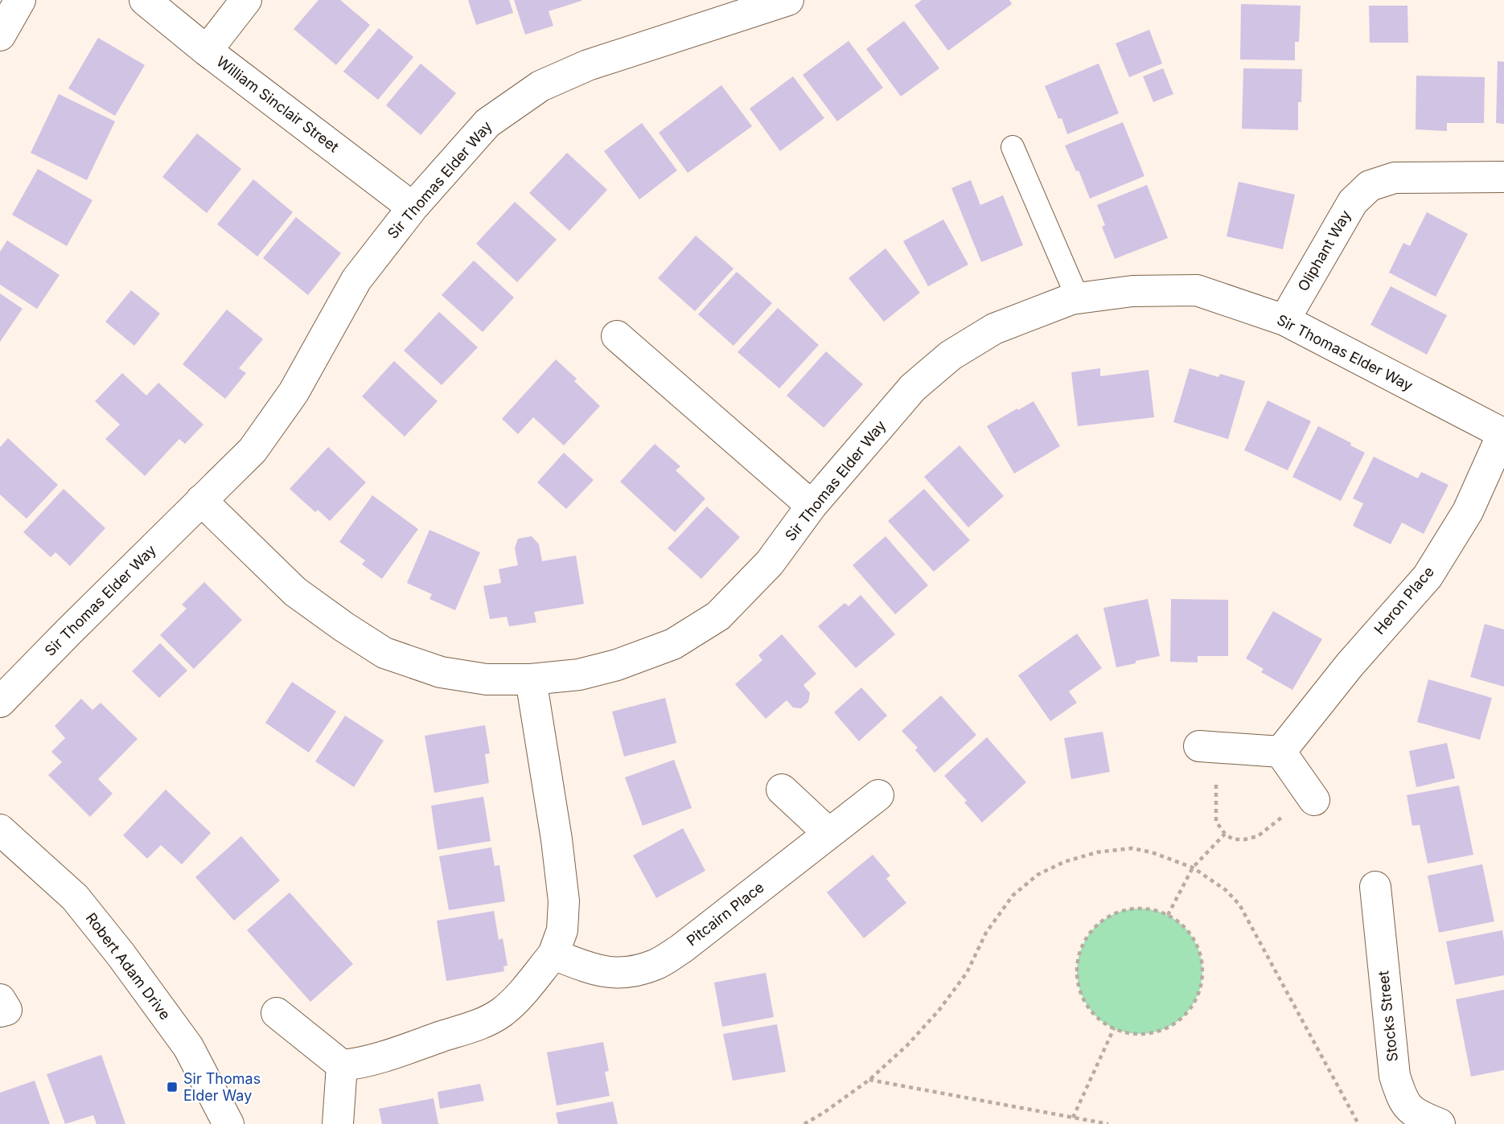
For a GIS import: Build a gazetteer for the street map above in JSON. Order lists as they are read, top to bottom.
{
  "streets": {
    "street": [
      "William Sinclair Street",
      "Sir Thomas Elder Way",
      "Oliphant Way",
      "Heron Place",
      "Pitcairn Place",
      "Robert Adam Drive",
      "Stocks Street"
    ]
  },
  "crossings": [
    ["William Sinclair Street", "Sir Thomas Elder Way"],
    ["Sir Thomas Elder Way", "Oliphant Way"],
    ["Sir Thomas Elder Way", "Heron Place"]
  ],
  "places": {
    "transit": ["Sir Thomas Elder Way"]
  }
}
